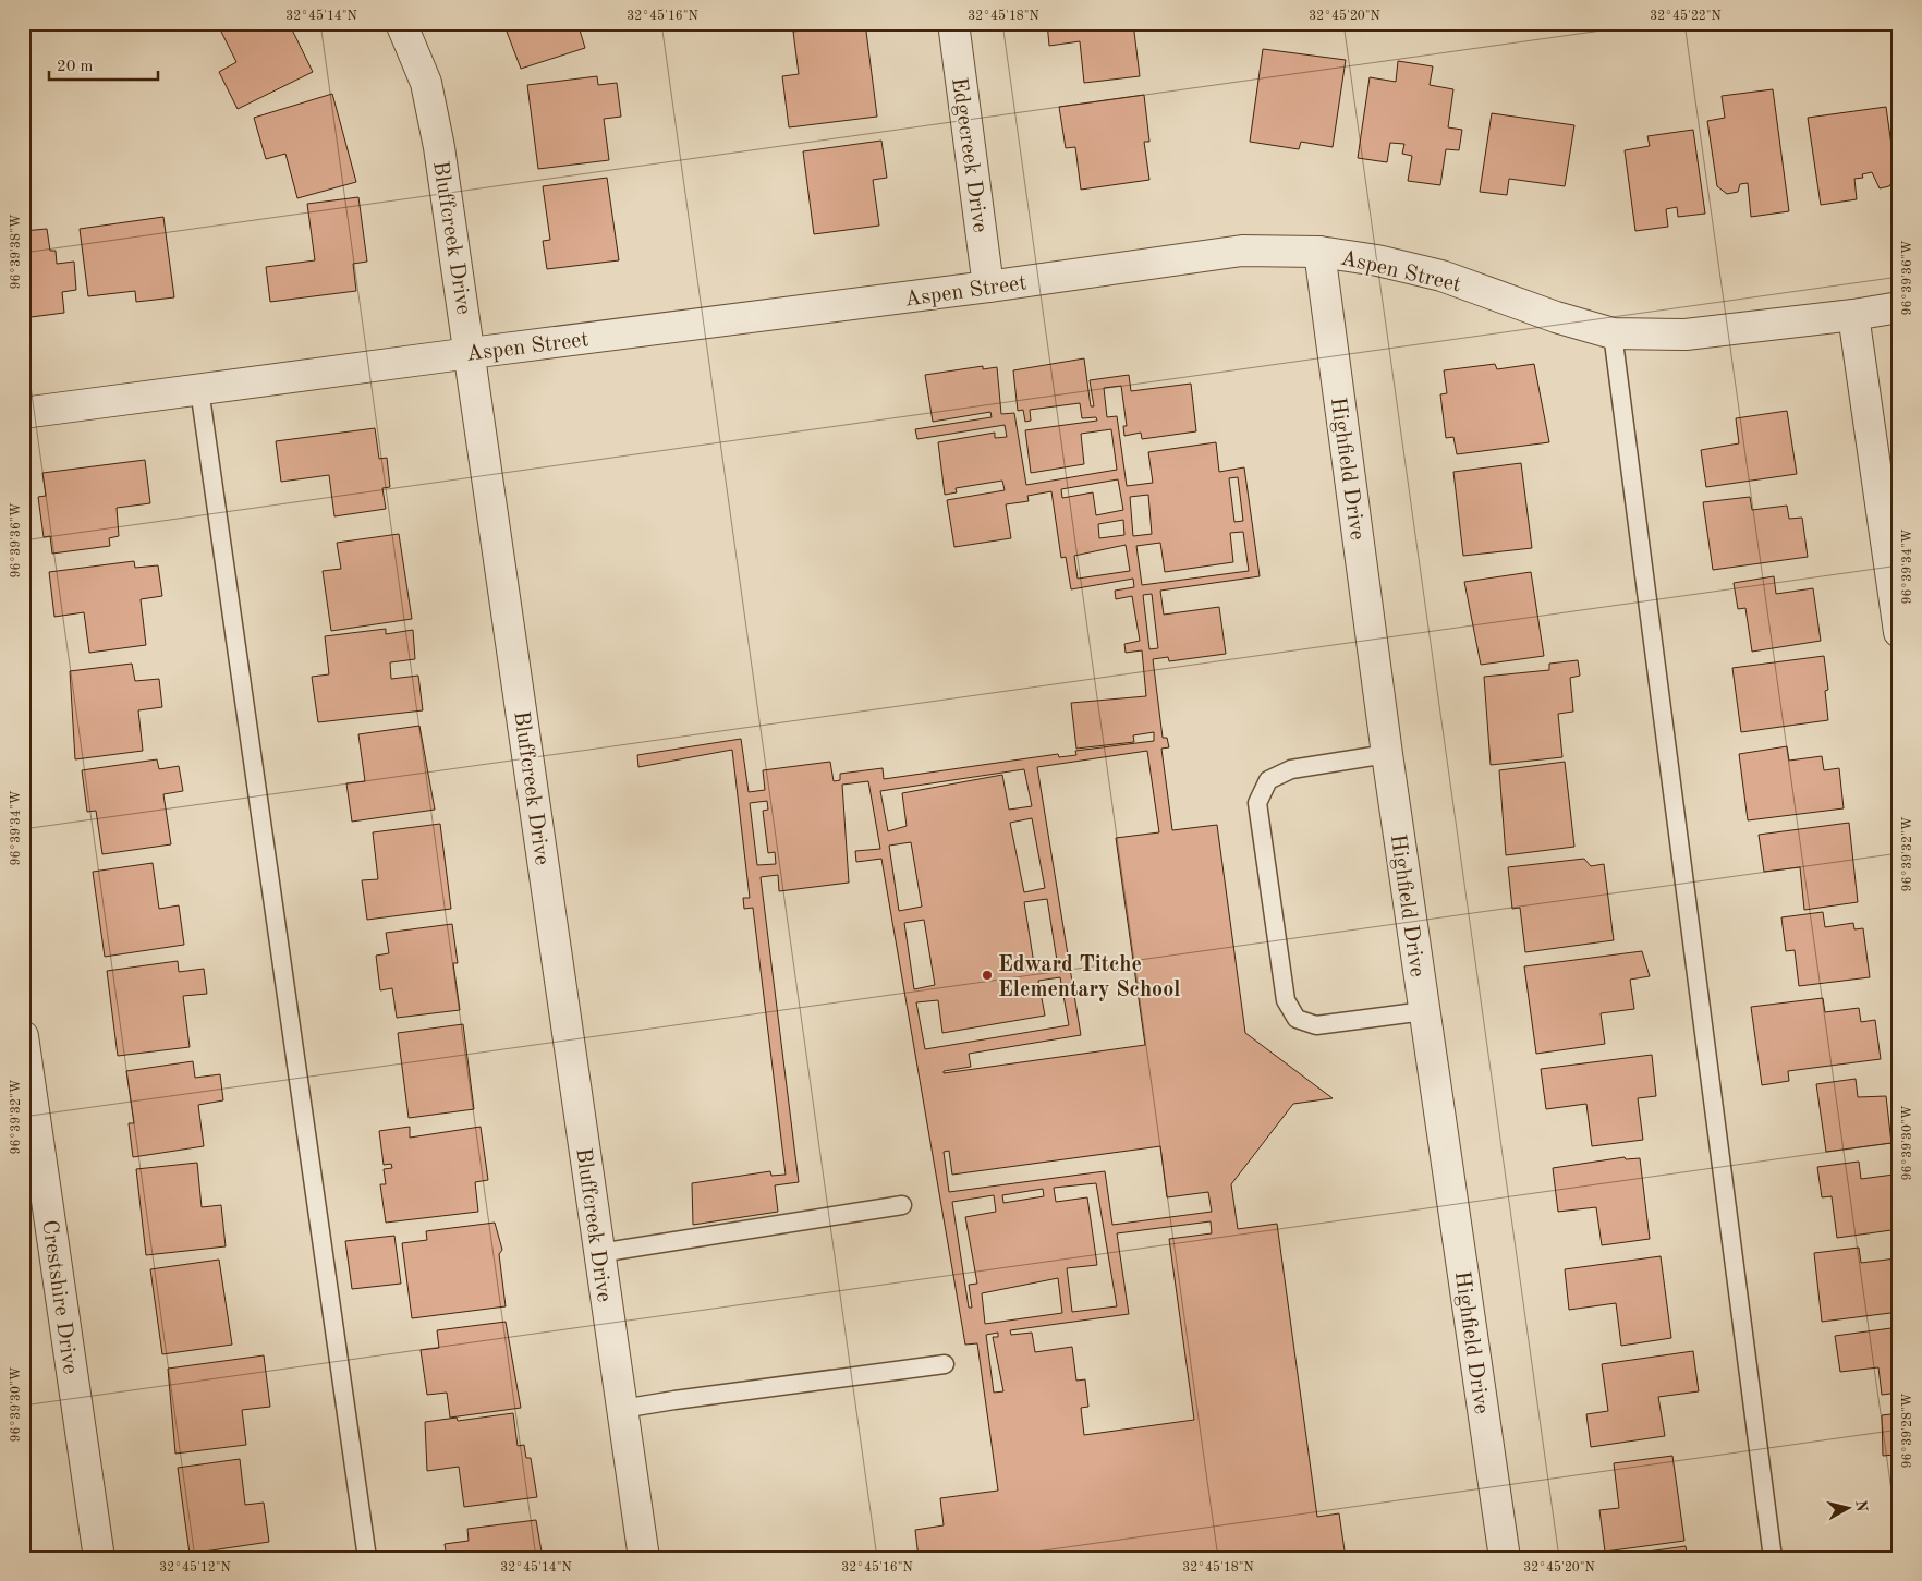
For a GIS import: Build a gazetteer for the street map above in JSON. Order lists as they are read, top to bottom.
{
  "streets": {
    "street": [
      "Edgecreek Drive",
      "Bluffcreek Drive",
      "Aspen Street",
      "Highfield Drive",
      "Crestshire Drive"
    ]
  },
  "crossings": [
    ["Edgecreek Drive", "Aspen Street"],
    ["Bluffcreek Drive", "Aspen Street"],
    ["Aspen Street", "Highfield Drive"]
  ],
  "places": ["Edward Titche Elementary School"],
  "scale_bar": "20 m",
  "north": "right",
  "coordinates": [
    "32°45'14\"N",
    "32°45'16\"N",
    "32°45'18\"N",
    "32°45'20\"N",
    "32°45'22\"N",
    "96°39'38\"W",
    "96°39'36\"W",
    "96°39'34\"W",
    "96°39'32\"W",
    "96°39'30\"W",
    "96°39'28\"W",
    "32°45'12\"N"
  ]
}
